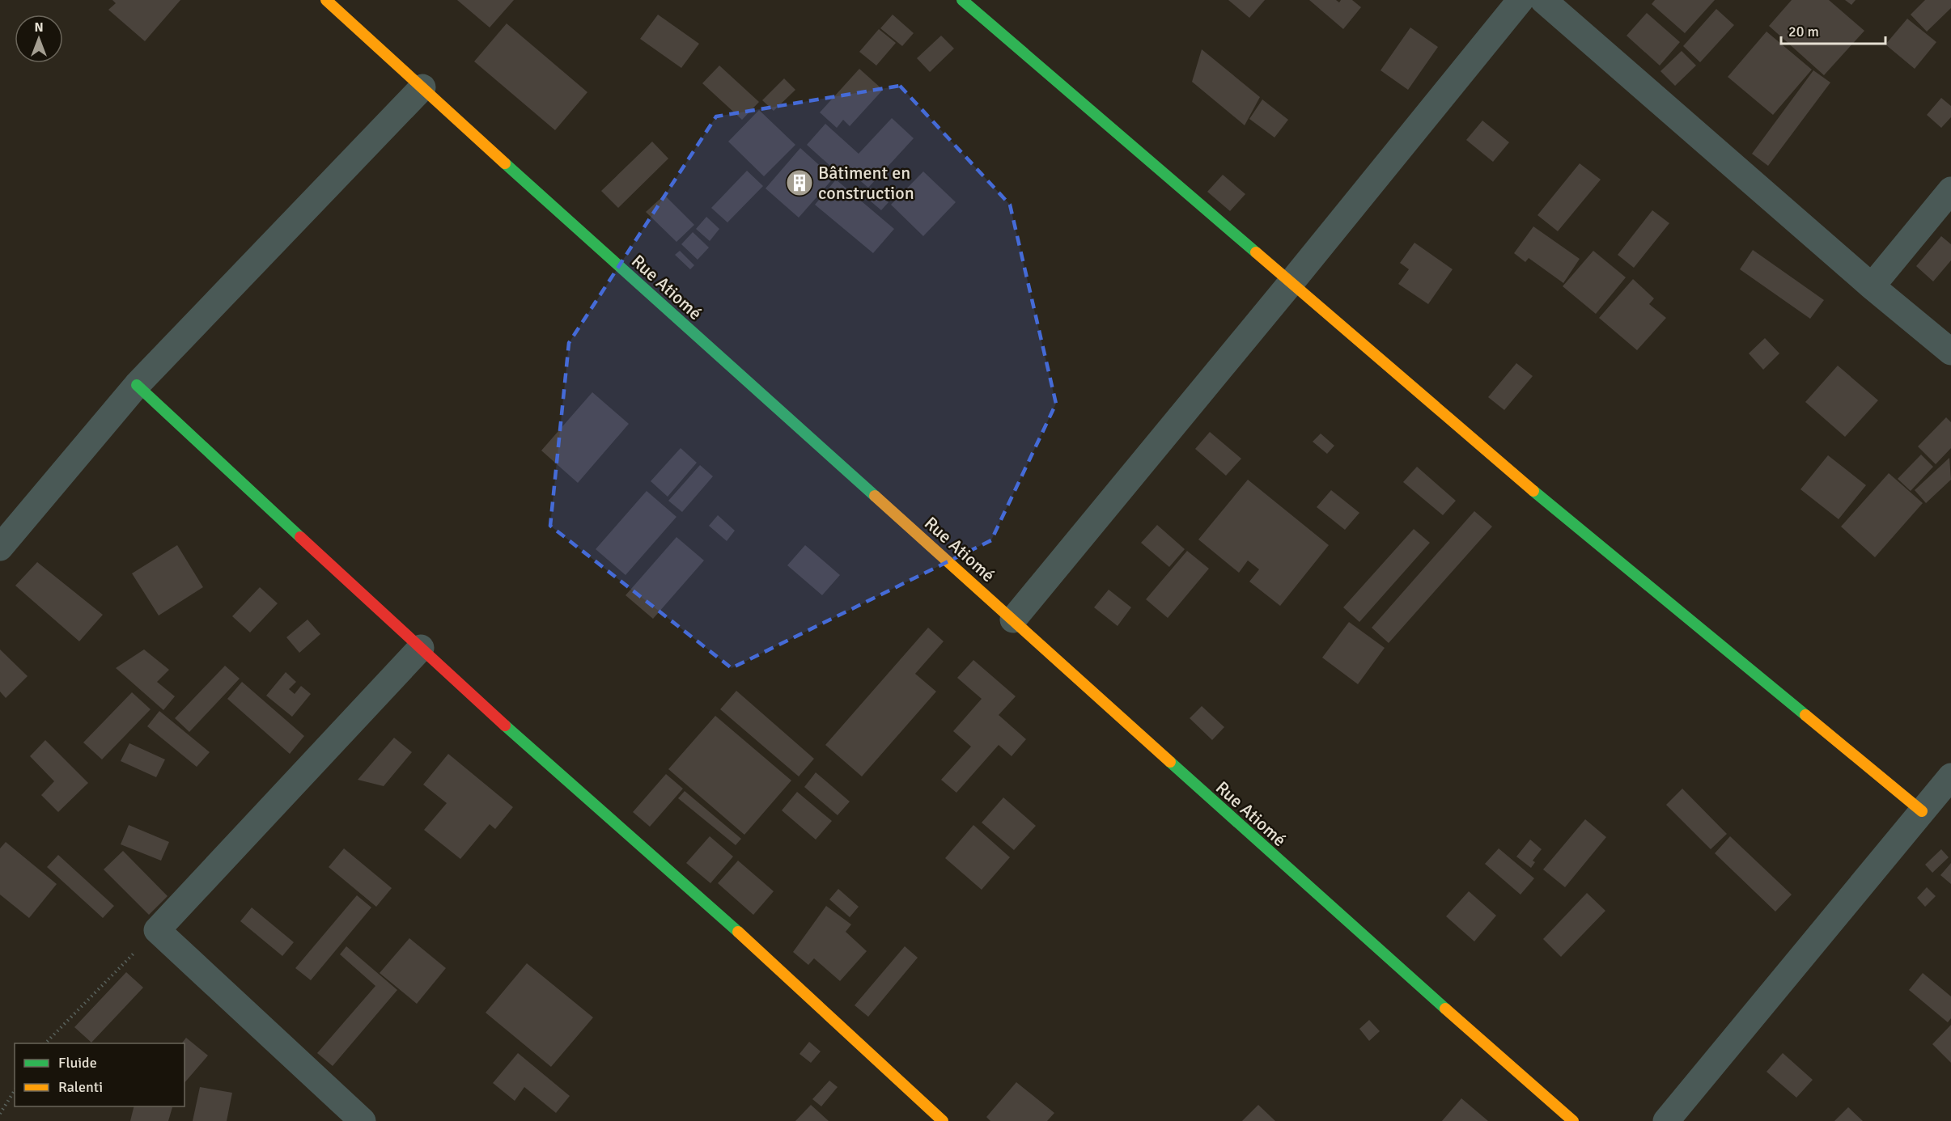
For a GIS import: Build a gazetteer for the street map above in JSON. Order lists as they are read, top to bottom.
{
  "streets": {
    "street": ["Rue Atiomé"]
  },
  "places": {
    "building": ["Bâtiment en construction"]
  },
  "legend": ["Fluide", "Ralenti"],
  "scale_bar": "20 m",
  "north": "top"
}
